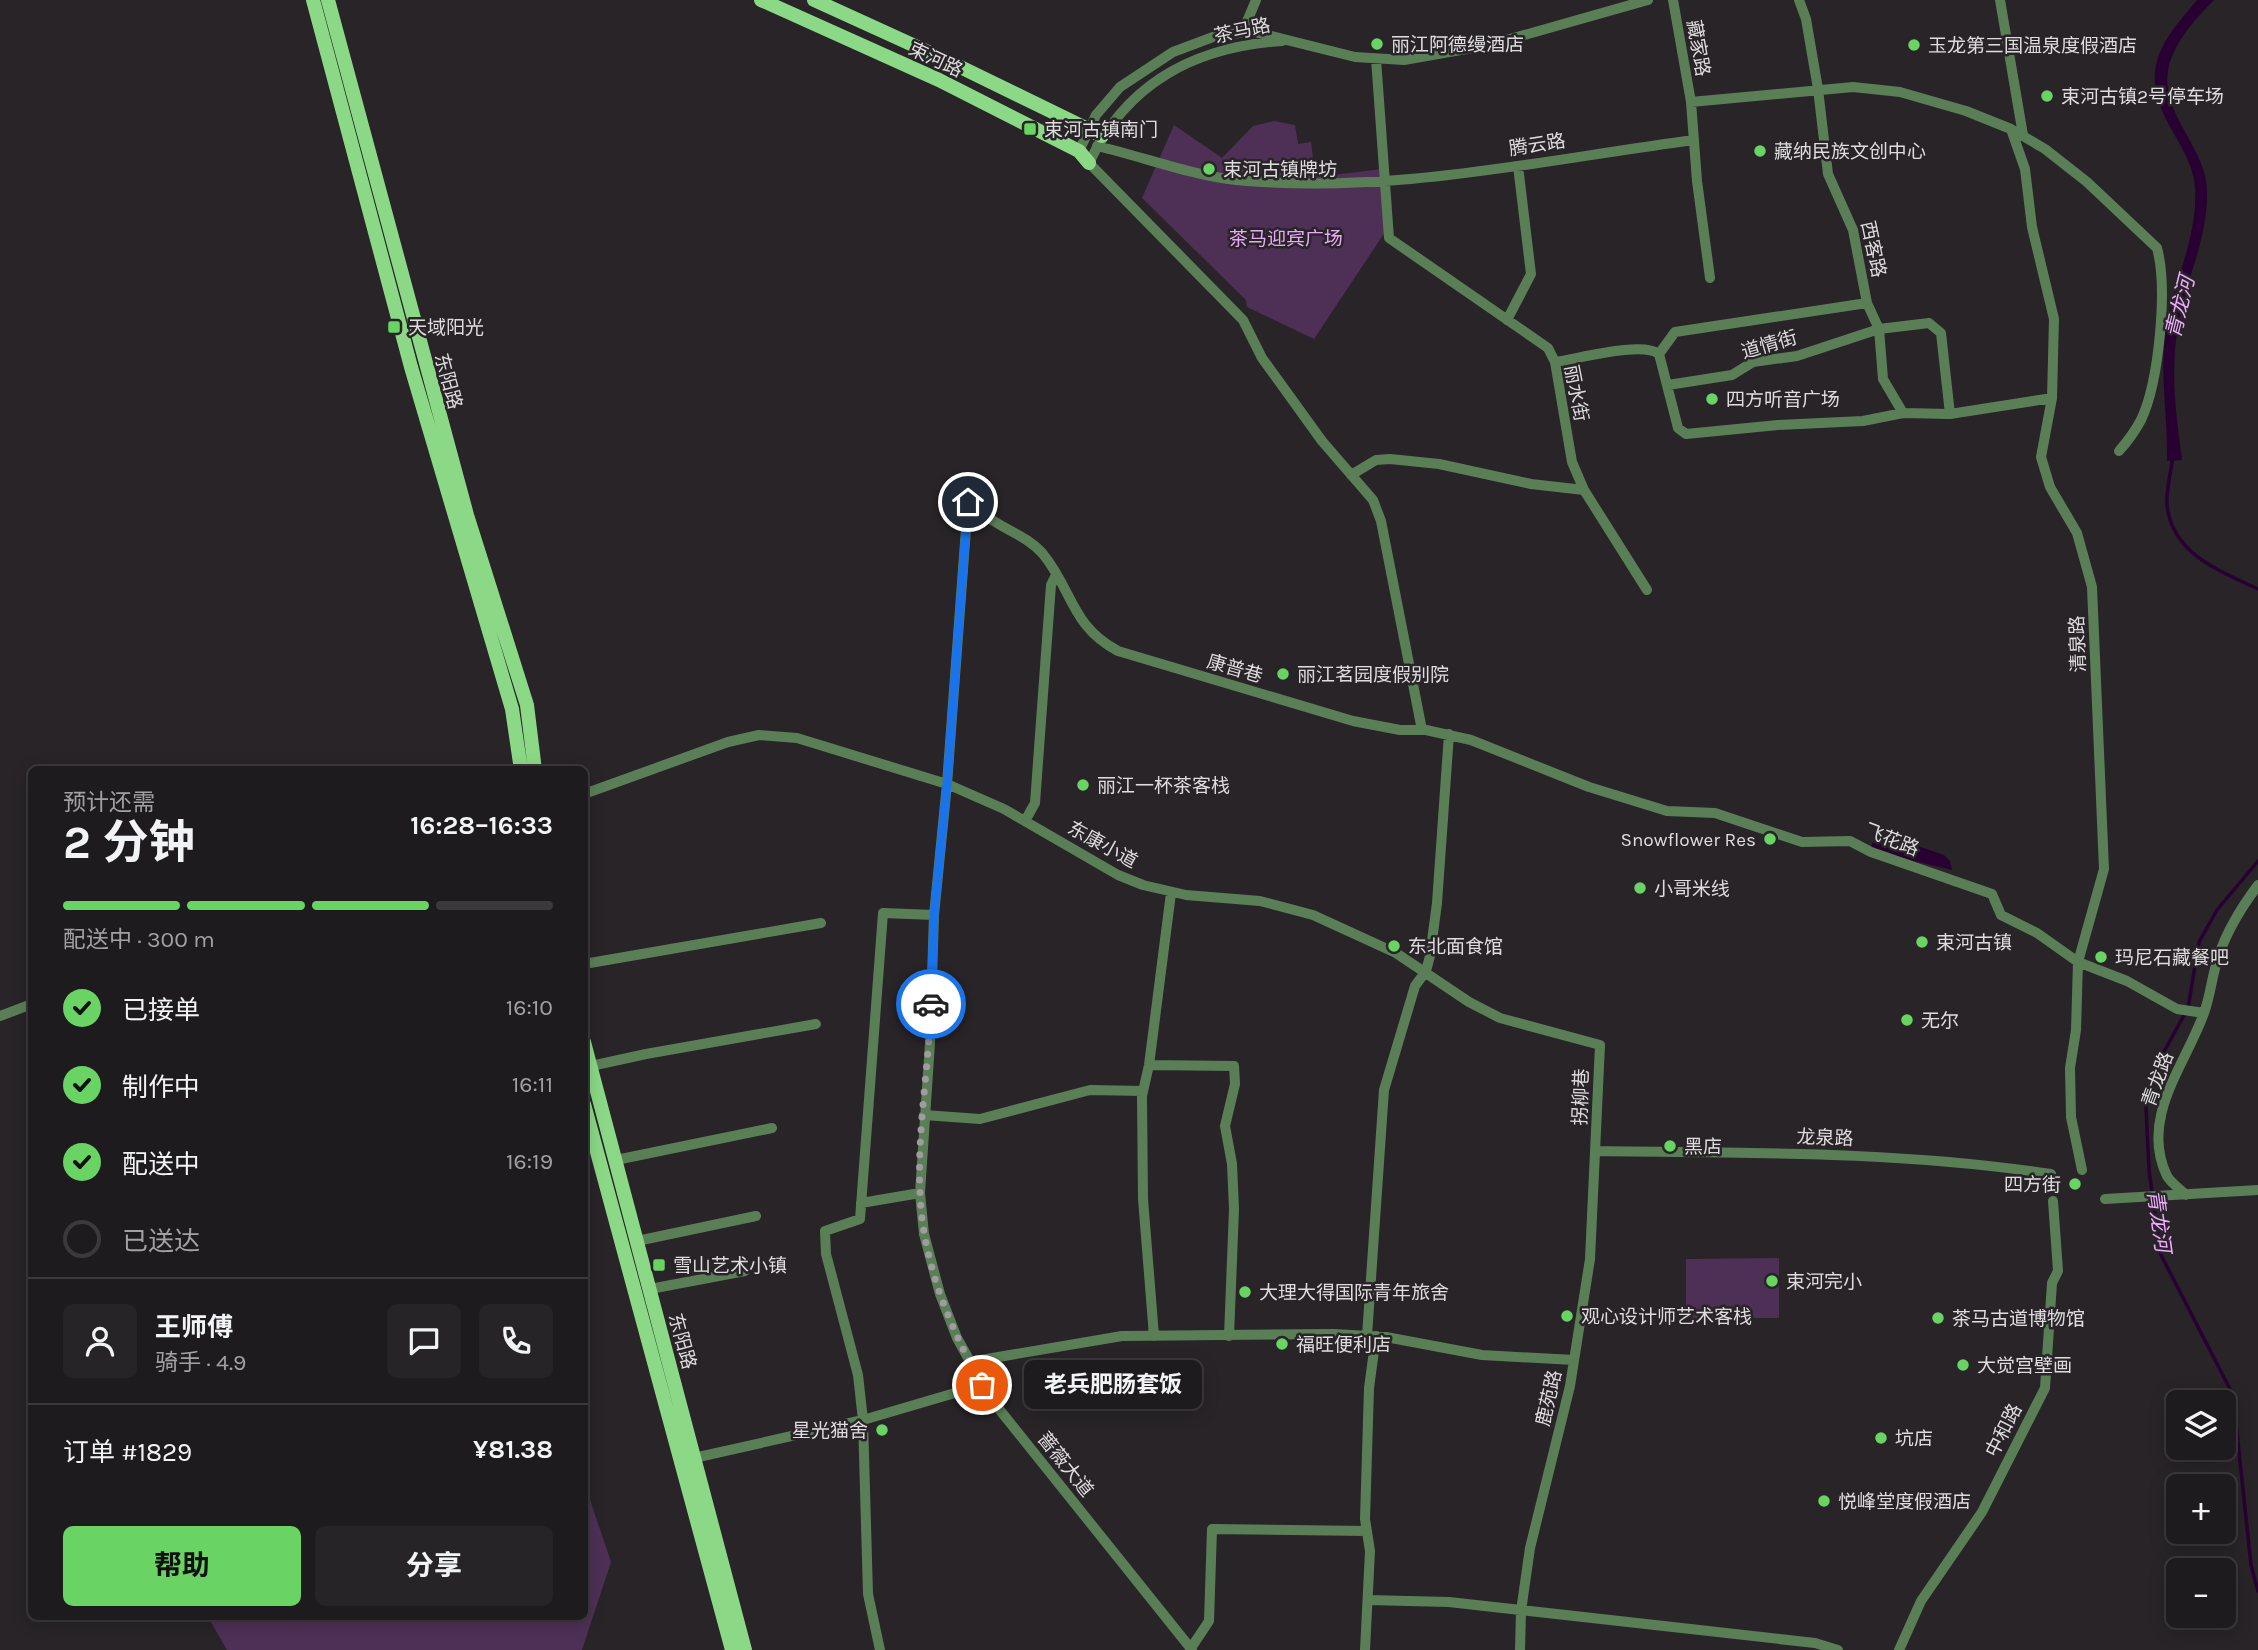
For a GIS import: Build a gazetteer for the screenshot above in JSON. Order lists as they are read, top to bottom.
{
  "streets": {
    "main road": ["束河路", "东阳路"],
    "street": [
      "茶马路",
      "藏家路",
      "腾云路",
      "西客路",
      "道情街",
      "丽水街",
      "清泉路",
      "康普巷",
      "飞花路",
      "东康小道",
      "青龙路",
      "拐柳巷",
      "龙泉路",
      "鹿苑路",
      "中和路",
      "蔷薇大道"
    ]
  },
  "crossings": [
    ["茶马路", "束河路"],
    ["茶马路", "腾云路"],
    ["藏家路", "腾云路"],
    ["束河路", "腾云路"],
    ["腾云路", "丽水街"],
    ["西客路", "道情街"],
    ["清泉路", "飞花路"],
    ["康普巷", "飞花路"],
    ["康普巷", "蔷薇大道"],
    ["飞花路", "青龙路"],
    ["东康小道", "拐柳巷"],
    ["东康小道", "蔷薇大道"],
    ["拐柳巷", "龙泉路"],
    ["拐柳巷", "鹿苑路"],
    ["龙泉路", "鹿苑路"]
  ],
  "water": ["青龙河"],
  "parks": ["茶马迎宾广场"],
  "places": {
    "other": [
      "丽江阿德缦酒店",
      "玉龙第三国温泉度假酒店",
      "束河古镇2号停车场",
      "藏纳民族文创中心",
      "束河古镇牌坊",
      "四方听音广场",
      "丽江茗园度假别院",
      "丽江一杯茶客栈",
      "Snowflower Res",
      "小哥米线",
      "束河古镇",
      "东北面食馆",
      "玛尼石藏餐吧",
      "无尔",
      "黑店",
      "四方街",
      "束河完小",
      "大理大得国际青年旅舍",
      "观心设计师艺术客栈",
      "茶马古道博物馆",
      "福旺便利店",
      "大觉宫壁画",
      "老兵肥肠套饭",
      "星光猫舍",
      "坑店",
      "悦峰堂度假酒店"
    ],
    "transit": ["束河古镇南门", "天域阳光", "雪山艺术小镇"]
  },
  "page": {
    "heading": ["2 分钟", "预计还需", "16:28–16:33"],
    "panel": [
      "王师傅",
      "骑手 · 4.9",
      "订单 #1829",
      "¥81.38"
    ],
    "bar": "配送中 · 300 m",
    "list": [
      ["已接单", "16:10"],
      ["制作中", "16:11"],
      ["配送中", "16:19"],
      "已送达"
    ],
    "bubble": "老兵肥肠套饭",
    "map_buttons": ["+", "−"],
    "buttons": ["帮助", "分享"]
  }
}
